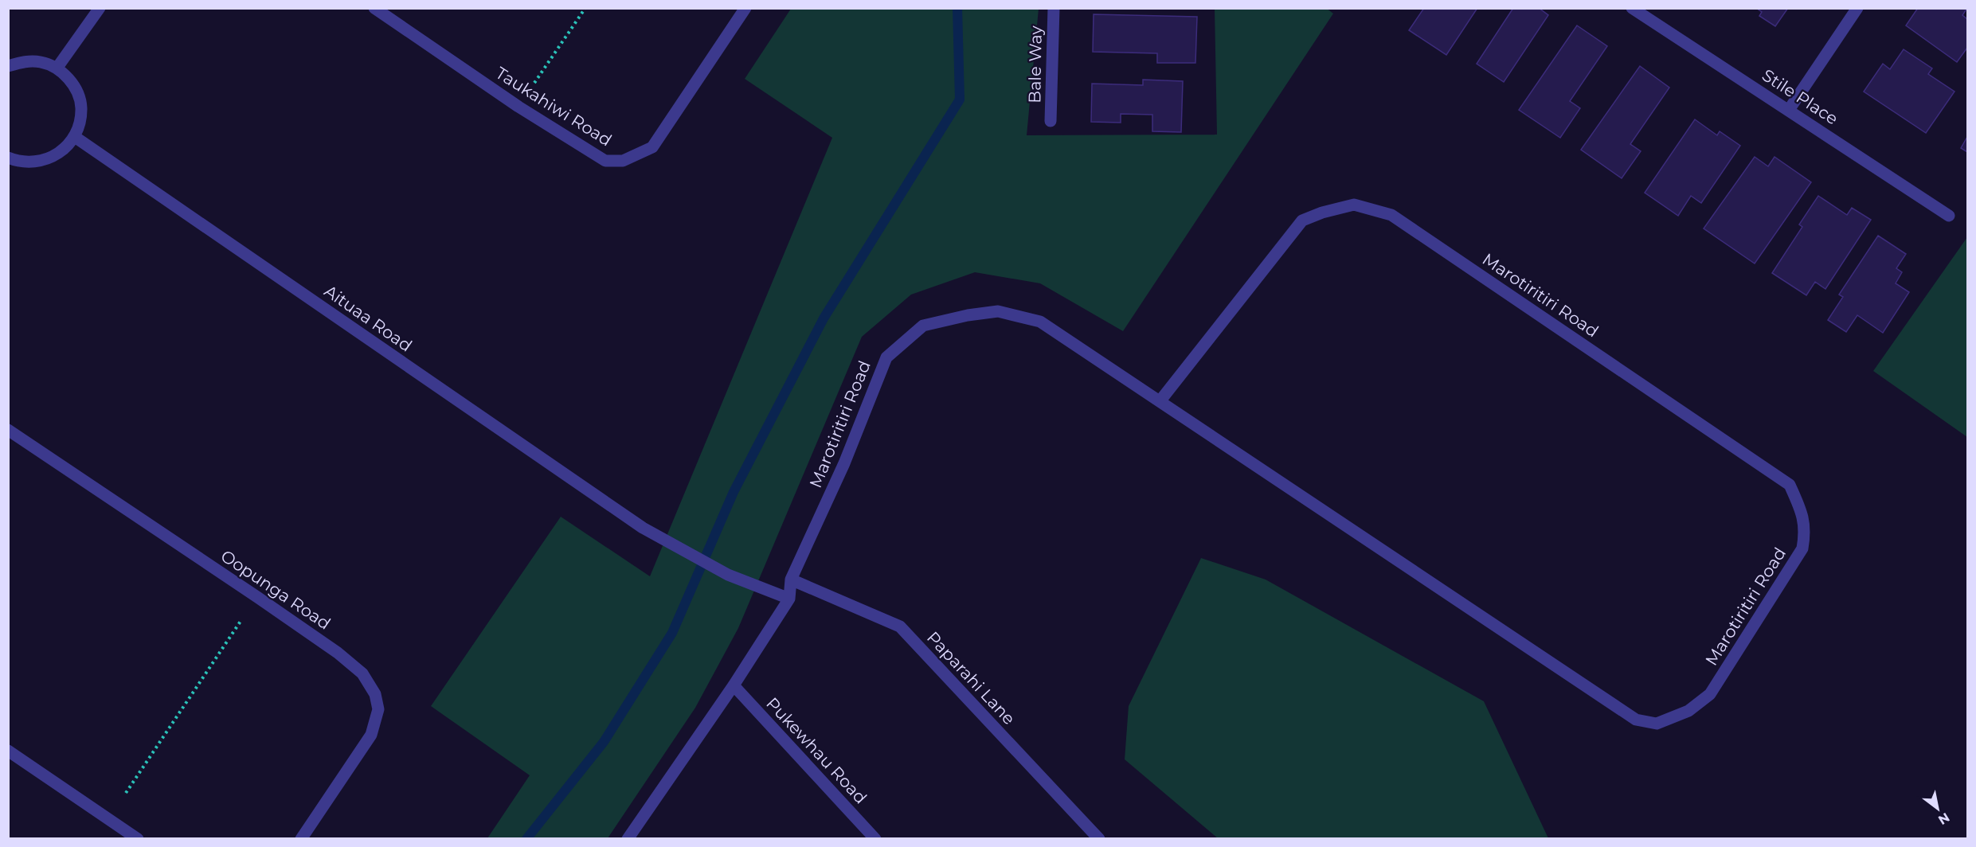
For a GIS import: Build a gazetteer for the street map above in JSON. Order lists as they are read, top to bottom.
{
  "streets": {
    "street": [
      "Bale Way",
      "Stile Place",
      "Taukahiwi Road",
      "Marotiritiri Road",
      "Aituaa Road",
      "Oopunga Road",
      "Paparahi Lane",
      "Pukewhau Road"
    ]
  },
  "crossings": [
    ["Marotiritiri Road", "Paparahi Lane"]
  ],
  "north": "bottom right"
}
